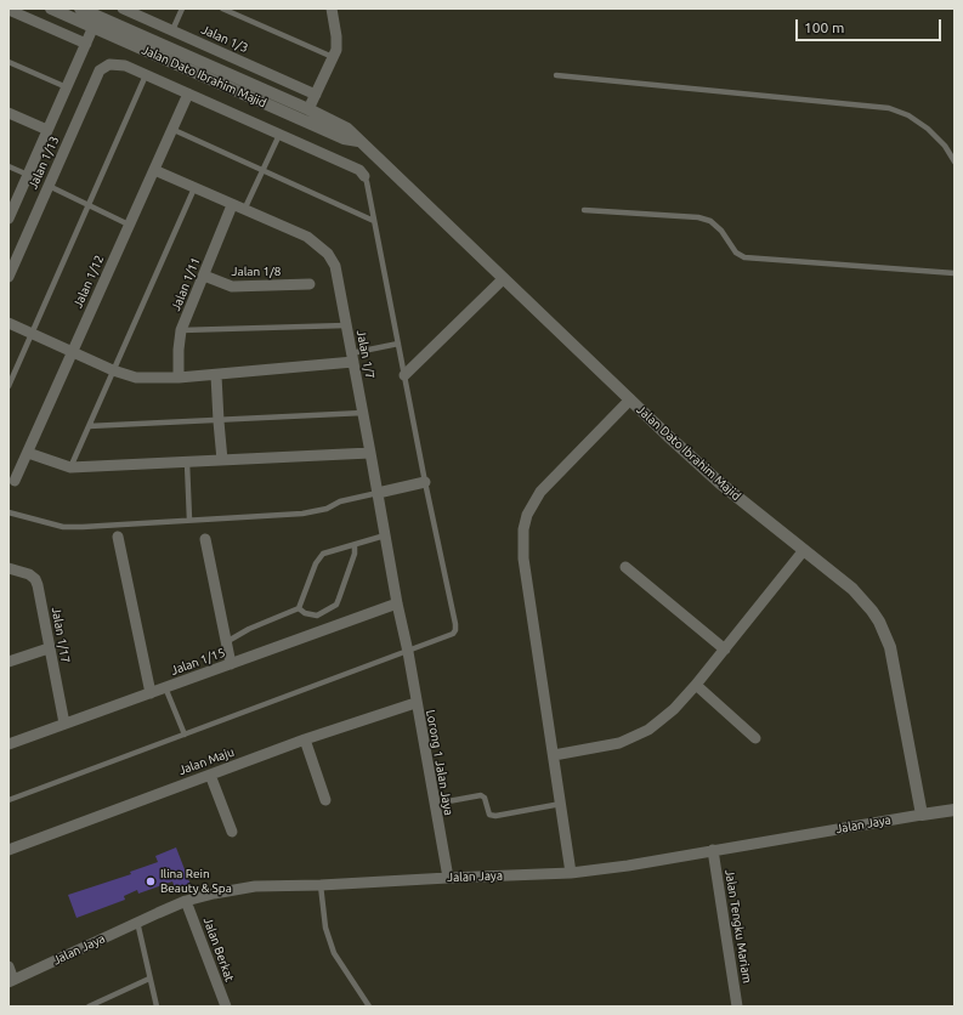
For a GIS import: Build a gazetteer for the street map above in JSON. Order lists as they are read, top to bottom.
{
  "streets": {
    "street": [
      "Jalan 1/3",
      "Jalan Dato Ibrahim Majid",
      "Jalan 1/13",
      "Jalan 1/8",
      "Jalan 1/12",
      "Jalan 1/11",
      "Jalan 1/7",
      "Jalan 1/17",
      "Jalan 1/15",
      "Jalan Maju",
      "Lorong 1 Jalan Jaya",
      "Jalan Jaya",
      "Jalan Tengku Mariam",
      "Jalan Berkat"
    ]
  },
  "crossings": [
    ["Jalan Dato Ibrahim Majid", "Jalan Jaya"],
    ["Jalan 1/8", "Jalan 1/11"],
    ["Jalan 1/12", "Jalan 1/7"],
    ["Jalan 1/11", "Jalan 1/7"],
    ["Jalan 1/7", "Jalan 1/15"],
    ["Jalan 1/7", "Lorong 1 Jalan Jaya"],
    ["Jalan 1/17", "Jalan 1/15"],
    ["Jalan Maju", "Lorong 1 Jalan Jaya"],
    ["Lorong 1 Jalan Jaya", "Jalan Jaya"],
    ["Jalan Jaya", "Jalan Tengku Mariam"],
    ["Jalan Jaya", "Jalan Berkat"]
  ],
  "places": ["Ilina Rein Beauty & Spa"],
  "scale_bar": "100 m"
}
